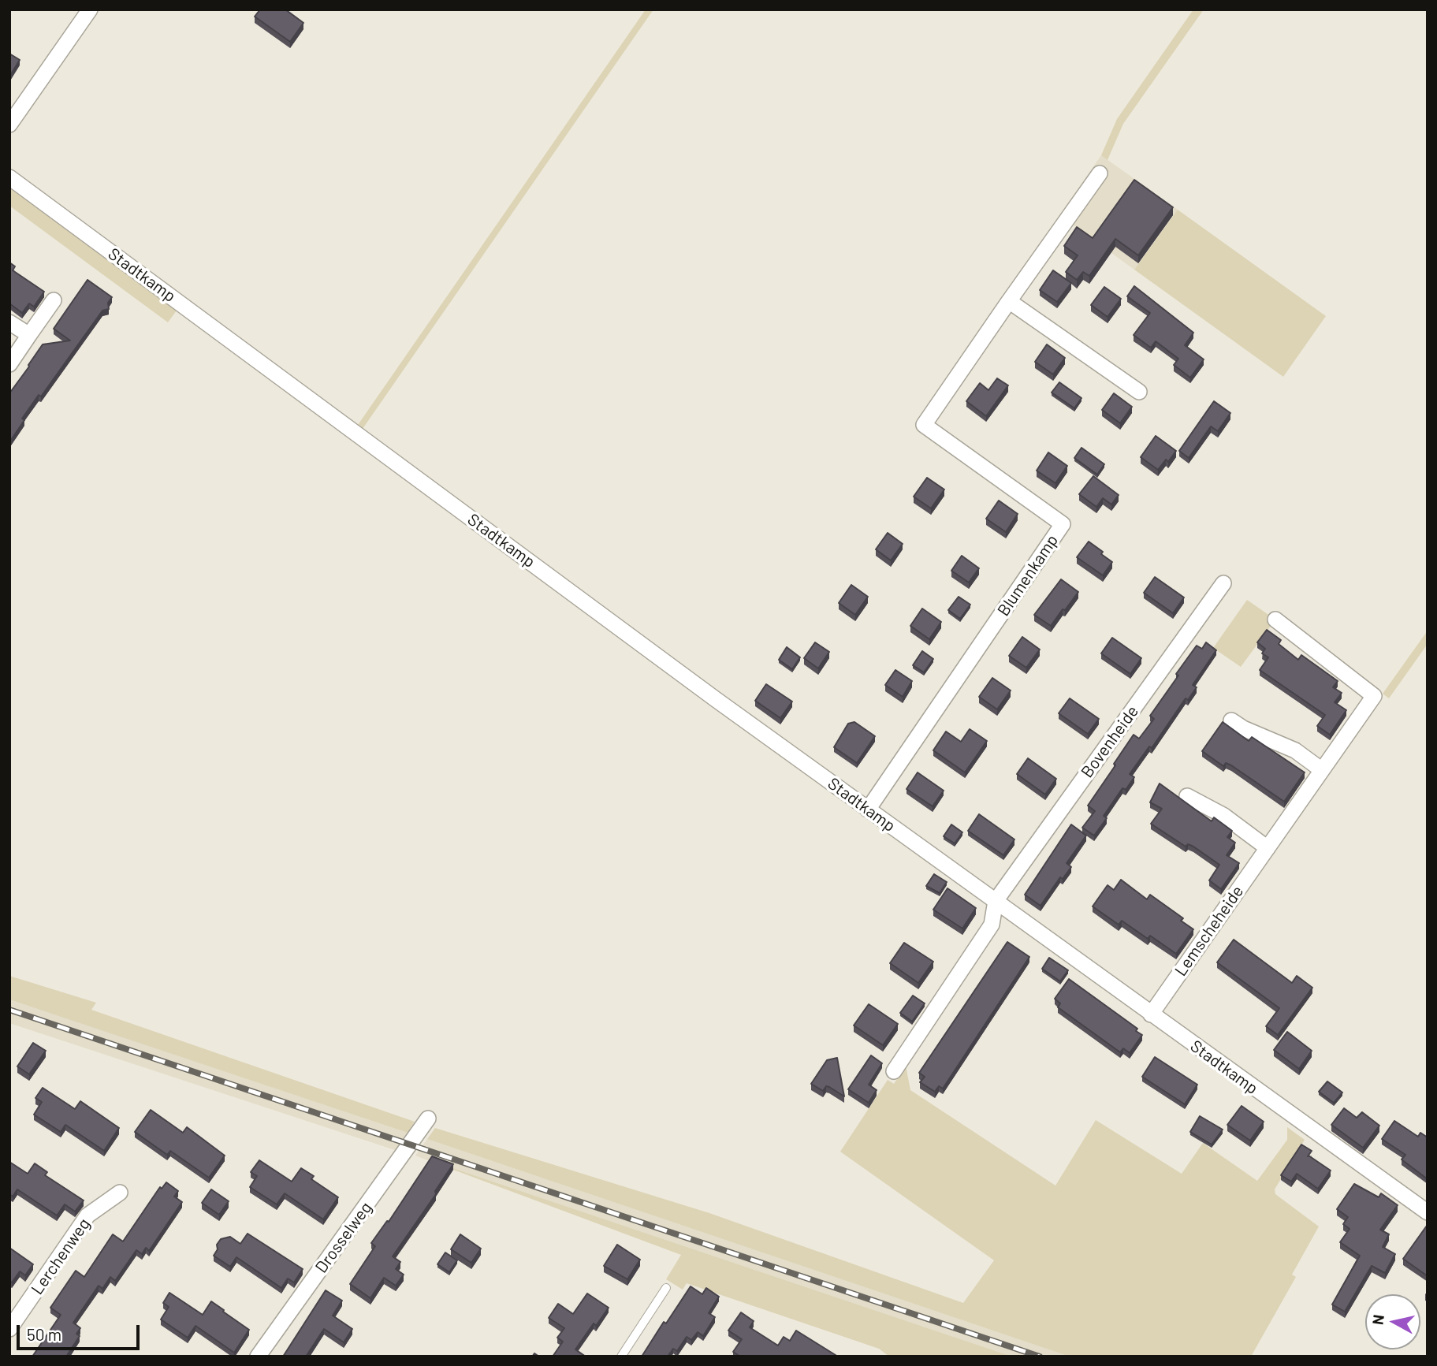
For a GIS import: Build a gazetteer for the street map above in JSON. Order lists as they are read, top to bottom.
{
  "streets": {
    "street": [
      "Stadtkamp",
      "Blumenkamp",
      "Bovenheide",
      "Lemscheheide",
      "Drosselweg",
      "Lerchenweg"
    ]
  },
  "crossings": [
    ["Stadtkamp", "Blumenkamp"],
    ["Stadtkamp", "Bovenheide"],
    ["Stadtkamp", "Lemscheheide"]
  ],
  "scale_bar": "50 m",
  "north": "left"
}
